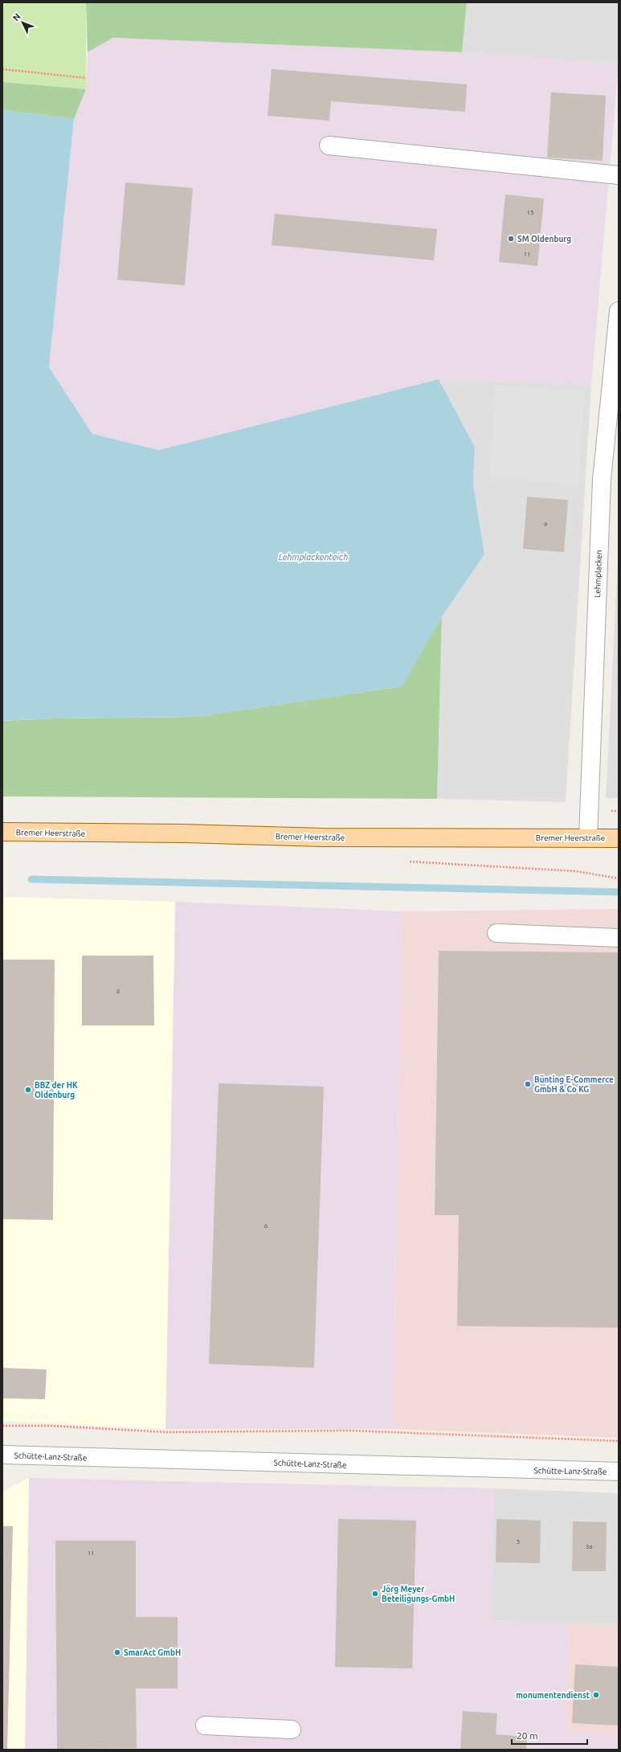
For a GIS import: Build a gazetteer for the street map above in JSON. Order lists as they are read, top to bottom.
{
  "streets": {
    "main road": ["Bremer Heerstraße"],
    "street": ["Lehmplacken", "Schütte-Lanz-Straße"]
  },
  "crossings": [
    ["Lehmplacken", "Bremer Heerstraße"]
  ],
  "water": ["Lehmplackenteich"],
  "places": [
    "SM Oldenburg",
    "Bünting E-Commerce GmbH & Co KG",
    "BBZ der HK Oldenburg",
    "Jörg Meyer Beteiligungs-GmbH",
    "SmarAct GmbH",
    "monumentendienst"
  ],
  "house_numbers": [
    "15",
    "11",
    "9",
    "8",
    "6",
    "5",
    "3a",
    "11"
  ],
  "scale_bar": "20 m",
  "north": "top left"
}
